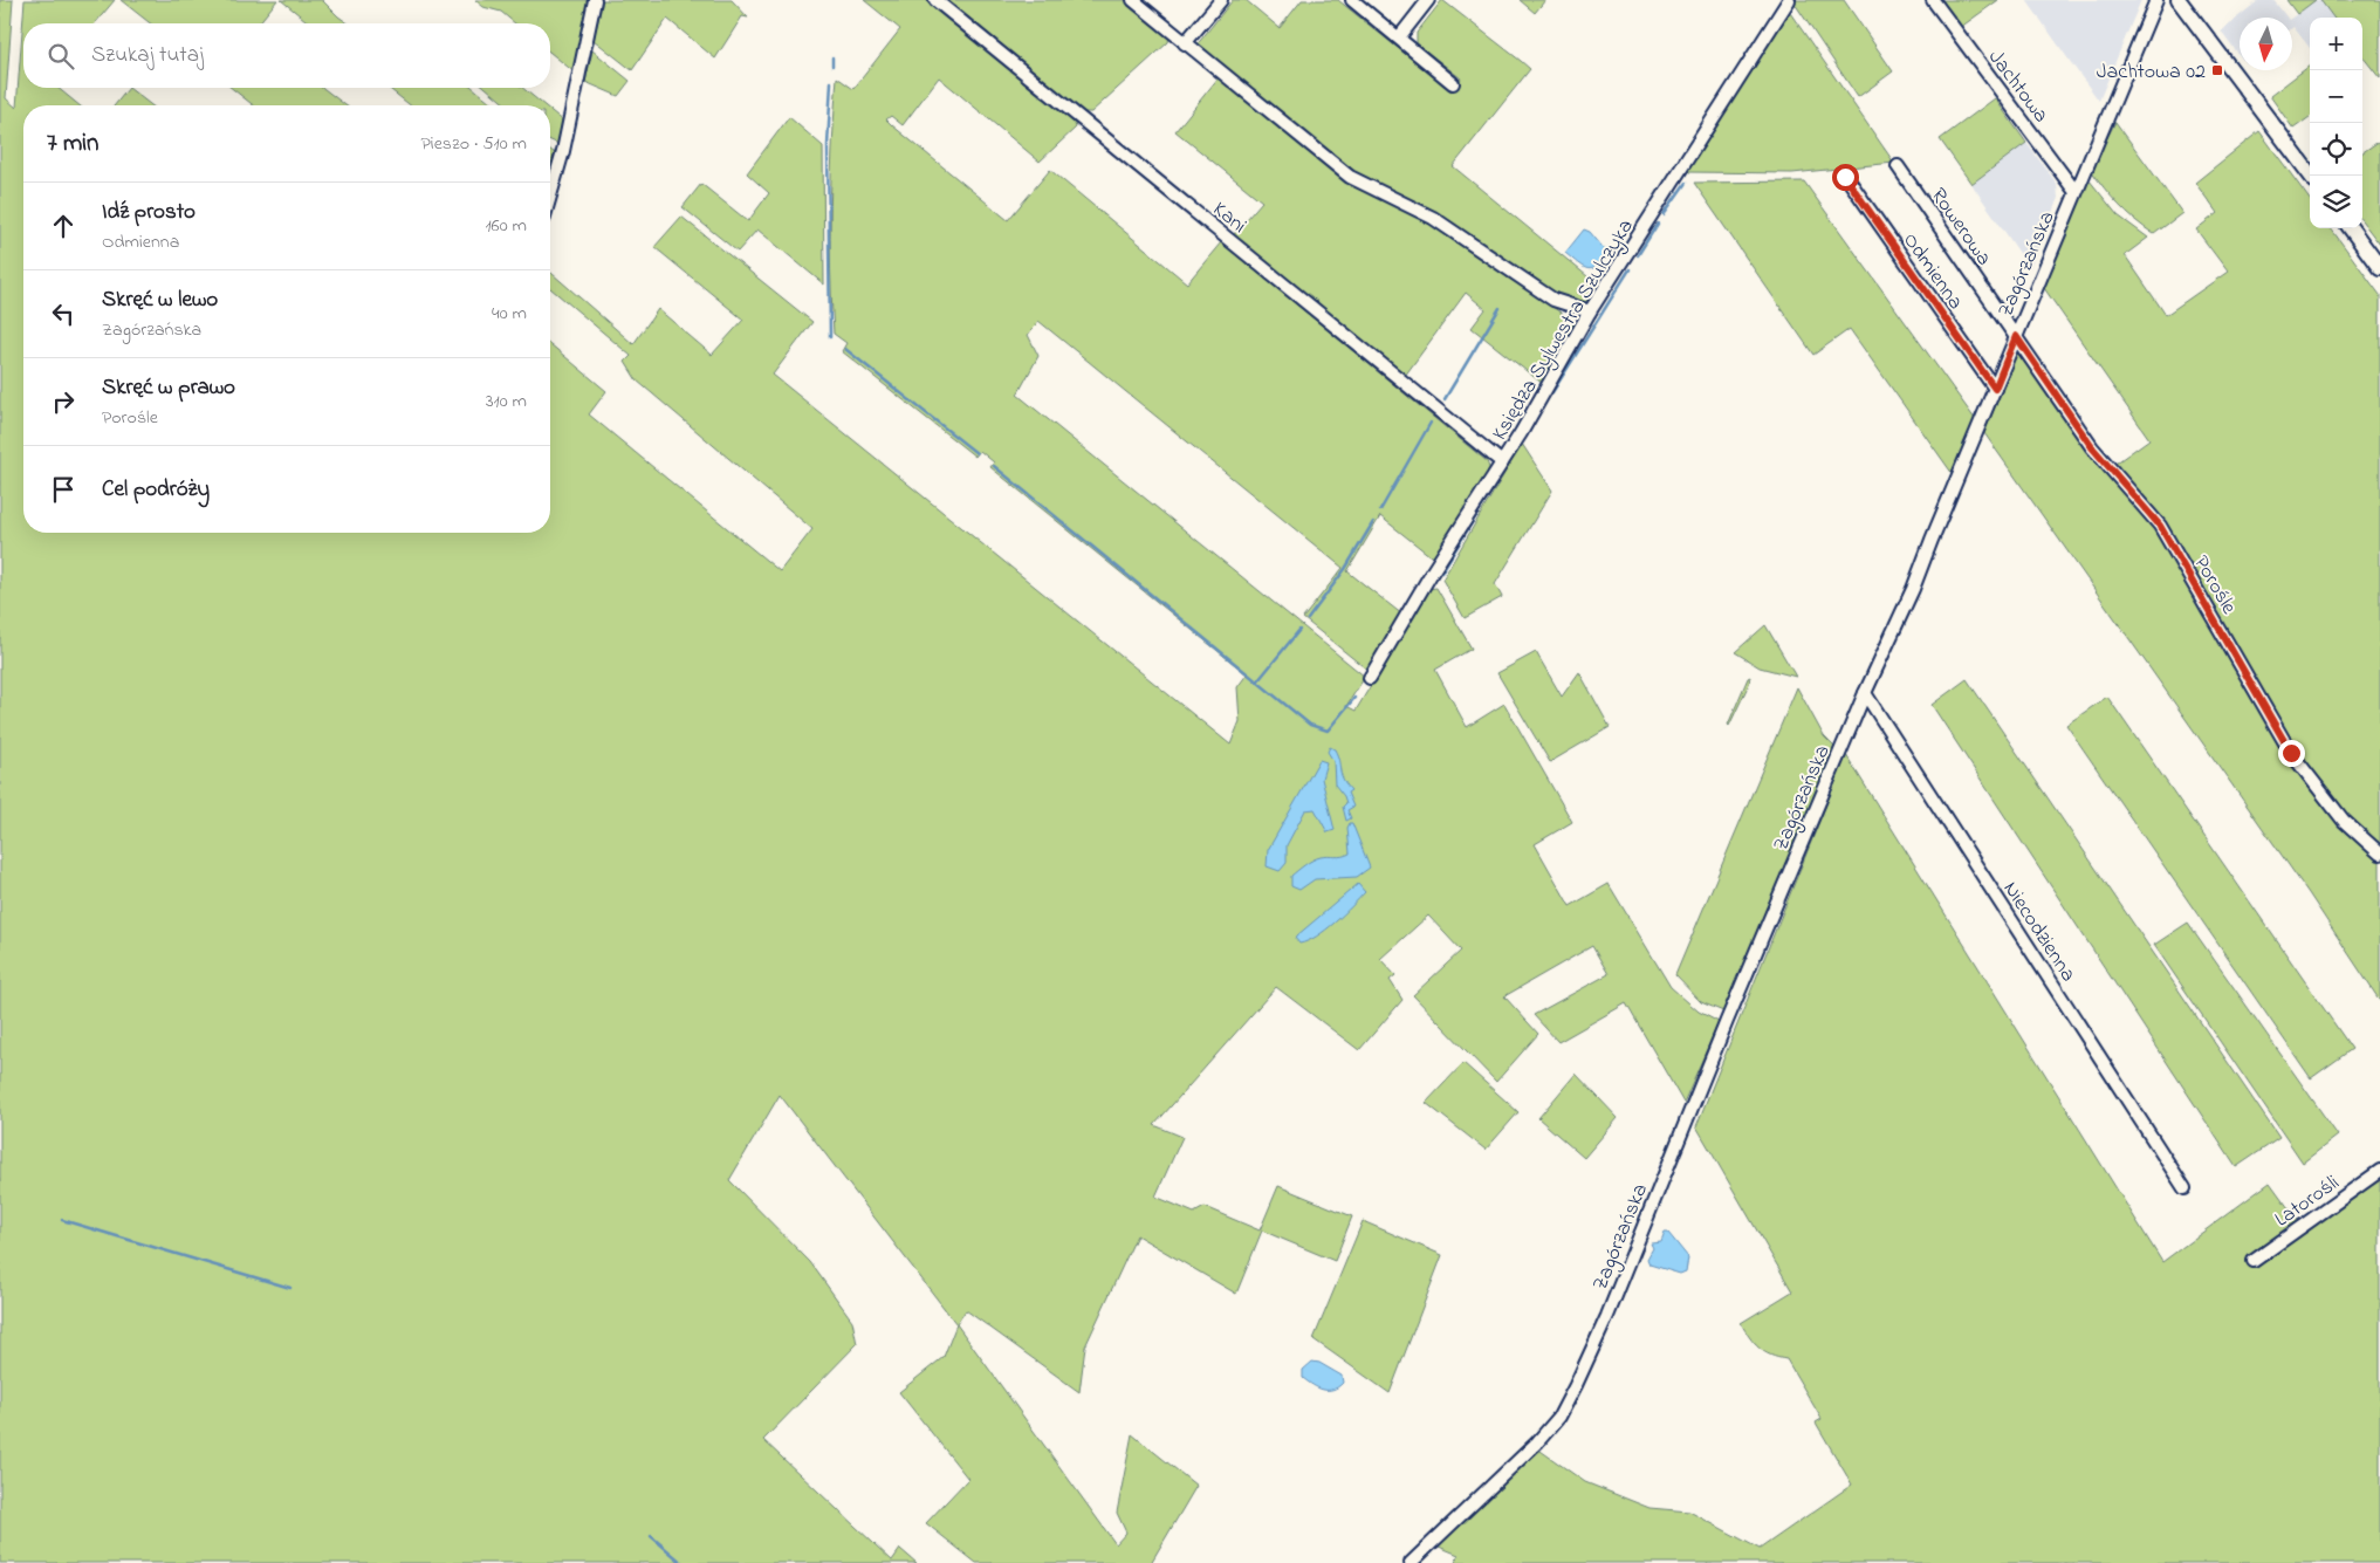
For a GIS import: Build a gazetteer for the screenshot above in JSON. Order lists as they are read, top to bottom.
{
  "streets": {
    "street": [
      "Jachtowa",
      "Kani",
      "Rowerowa",
      "Zagórzańska",
      "Odmienna",
      "Księdza Sylwestra Szulczyka",
      "Porośle",
      "Niecodzienna",
      "Latorośli"
    ]
  },
  "crossings": [
    ["Jachtowa", "Zagórzańska"],
    ["Kani", "Księdza Sylwestra Szulczyka"],
    ["Rowerowa", "Zagórzańska"],
    ["Rowerowa", "Porośle"],
    ["Zagórzańska", "Odmienna"],
    ["Zagórzańska", "Porośle"],
    ["Zagórzańska", "Niecodzienna"]
  ],
  "places": {
    "transit": ["Jachtowa 02"]
  },
  "north": "bottom",
  "page": {
    "map_buttons": ["+", "−"],
    "search": "Szukaj tutaj",
    "heading": ["7 min", "Pieszo · 510 m"],
    "list": [
      ["Idź prosto", "Odmienna", "160 m"],
      ["Skręć w lewo", "Zagórzańska", "40 m"],
      ["Skręć w prawo", "Porośle", "310 m"],
      "Cel podróży"
    ]
  }
}
